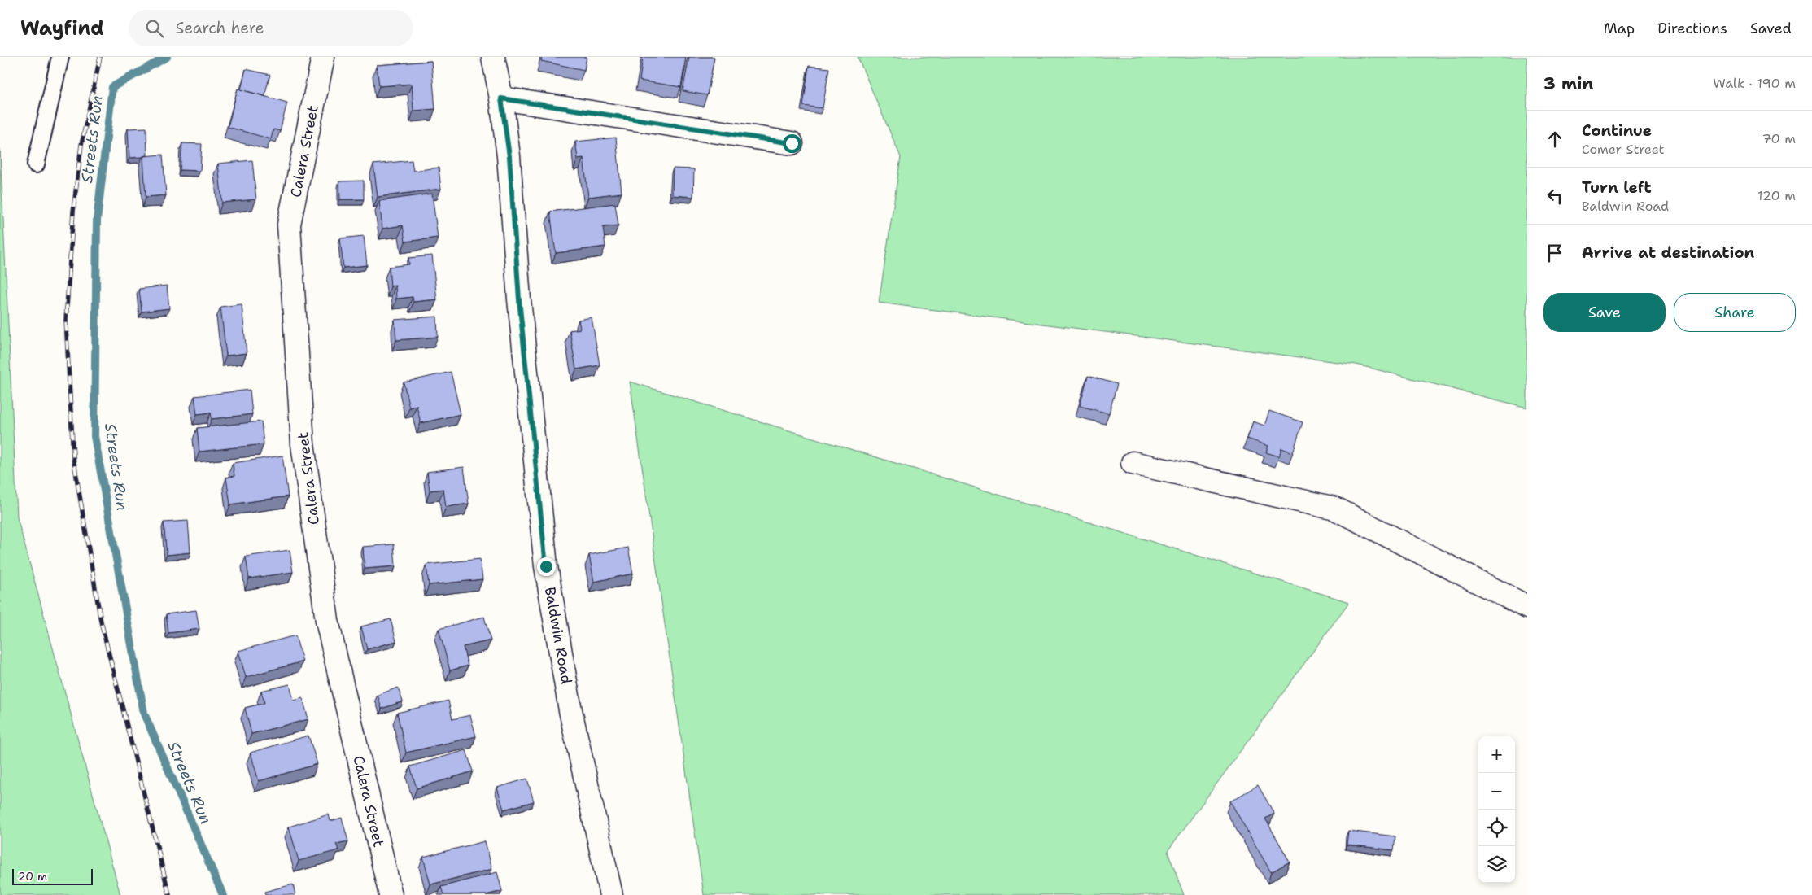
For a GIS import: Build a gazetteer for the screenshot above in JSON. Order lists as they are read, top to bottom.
{
  "streets": {
    "street": ["Calera Street", "Baldwin Road"]
  },
  "water": ["Streets Run"],
  "scale_bar": "20 m",
  "page": {
    "header": "Wayfind",
    "search": "Search here",
    "nav": ["Map", "Directions", "Saved"],
    "heading": ["3 min", "Walk · 190 m"],
    "list": [
      ["Continue", "Comer Street", "70 m"],
      ["Turn left", "Baldwin Road", "120 m"],
      "Arrive at destination"
    ],
    "buttons": ["Save", "Share"],
    "map_buttons": ["+", "−"],
    "scale": "20 m"
  }
}
